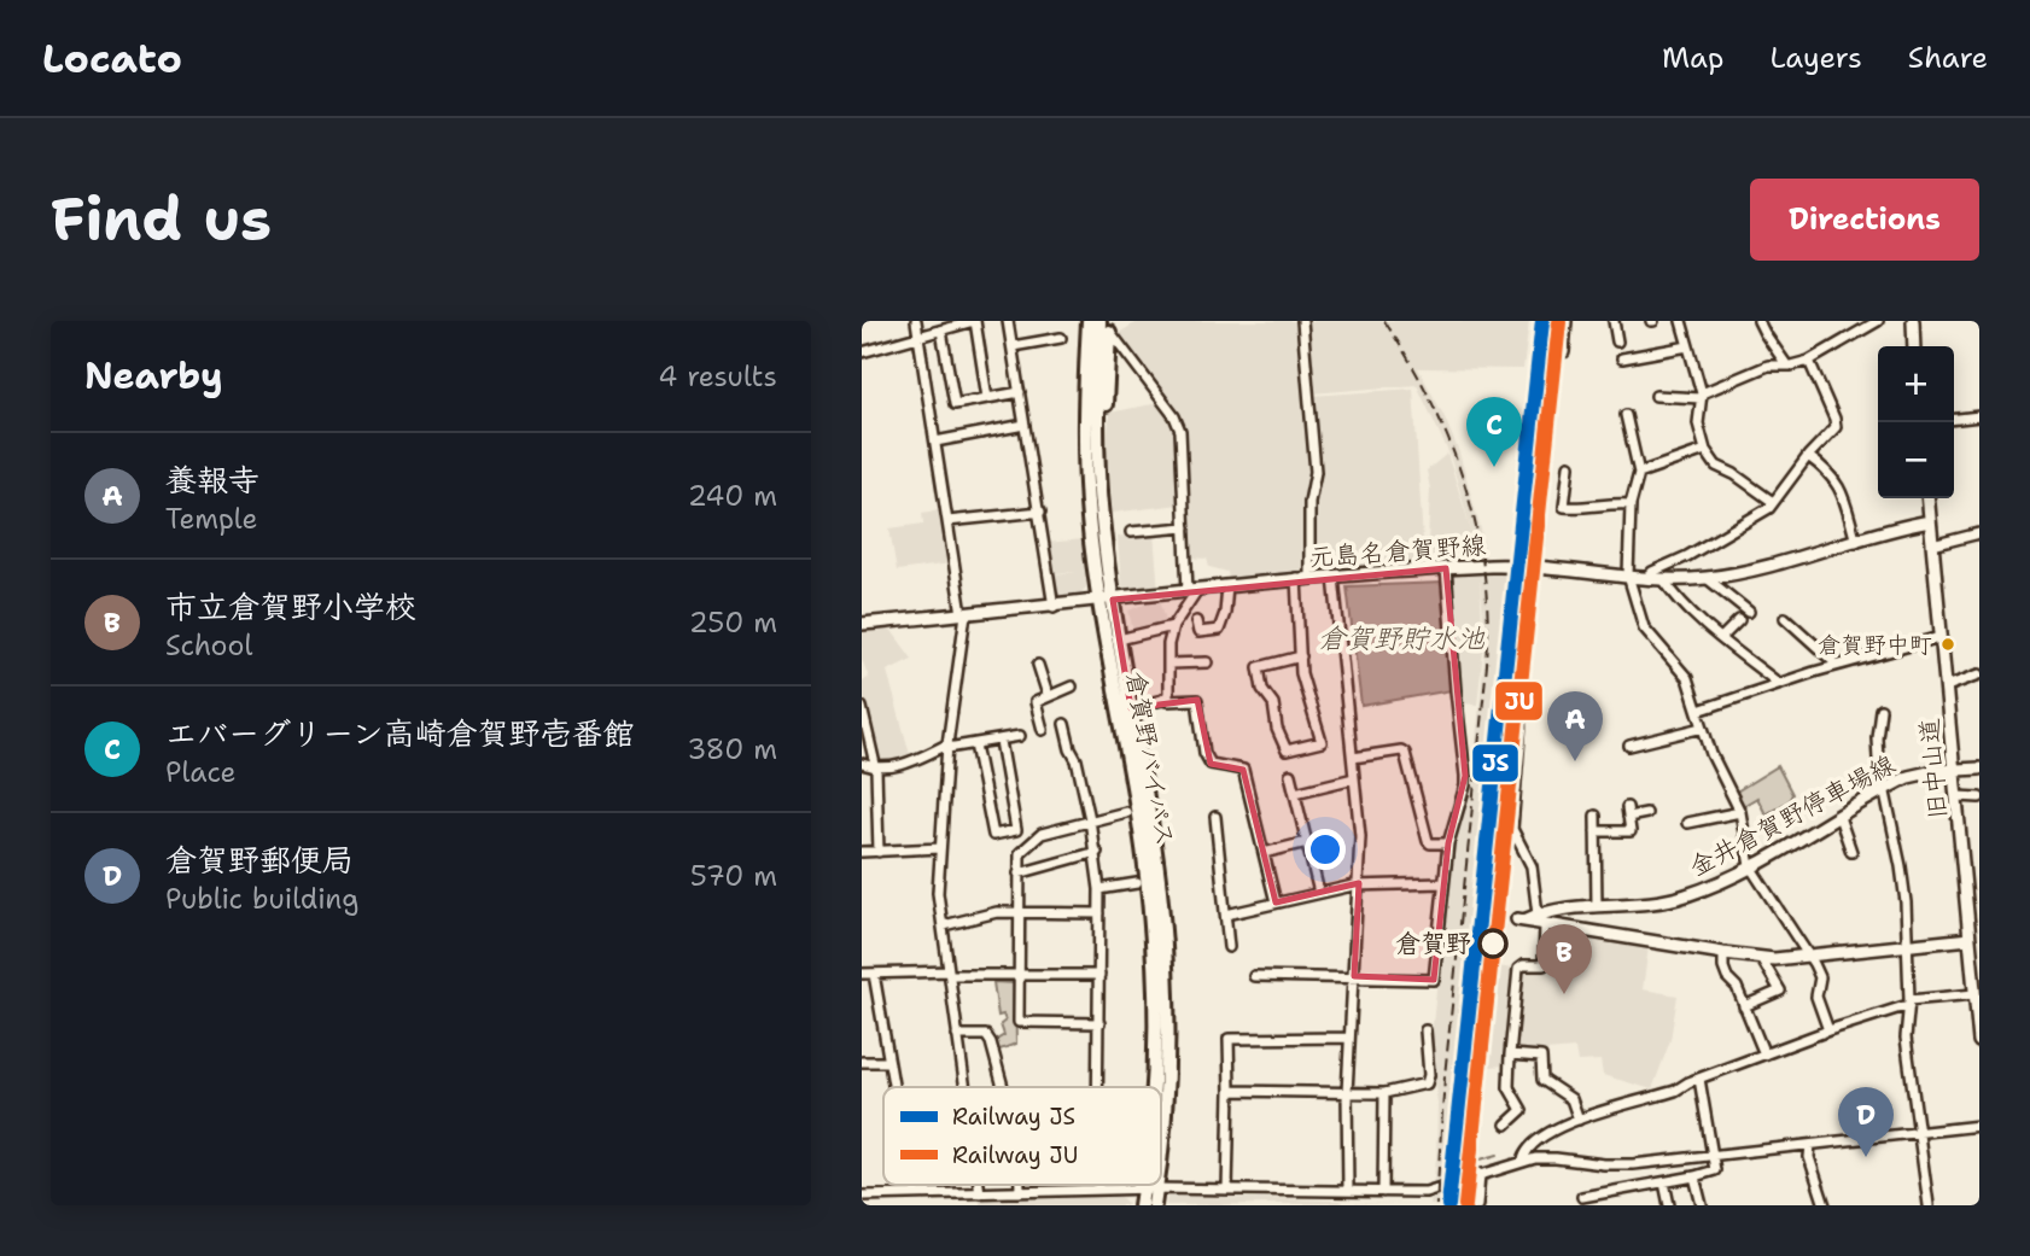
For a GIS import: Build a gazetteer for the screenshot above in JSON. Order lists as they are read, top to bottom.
{
  "streets": {
    "highway": ["倉賀野バイパス"],
    "main road": ["元島名倉賀野線", "旧中山道", "金井倉賀野停車場線"]
  },
  "crossings": [
    ["元島名倉賀野線", "倉賀野バイパス"],
    ["元島名倉賀野線", "旧中山道"],
    ["旧中山道", "金井倉賀野停車場線"]
  ],
  "water": ["倉賀野貯水池"],
  "places": ["倉賀野中町", "倉賀野"],
  "lines": ["rail line JS", "rail line JU"],
  "legend": ["Railway JS", "Railway JU"],
  "page": {
    "header": "Locato",
    "nav": ["Map", "Layers", "Share"],
    "buttons": "Directions",
    "title": "Find us",
    "heading": ["Nearby", "4 results"],
    "map_buttons": ["+", "−"],
    "pins": [
      "C",
      "A",
      "B",
      "D"
    ],
    "list": [
      {
        "mark": "A",
        "name": "養報寺",
        "note": "Temple",
        "value": "240 m"
      },
      {
        "mark": "B",
        "name": "市立倉賀野小学校",
        "note": "School",
        "value": "250 m"
      },
      {
        "mark": "C",
        "name": "エバーグリーン高崎倉賀野壱番館",
        "note": "Place",
        "value": "380 m"
      },
      {
        "mark": "D",
        "name": "倉賀野郵便局",
        "note": "Public building",
        "value": "570 m"
      }
    ]
  }
}
